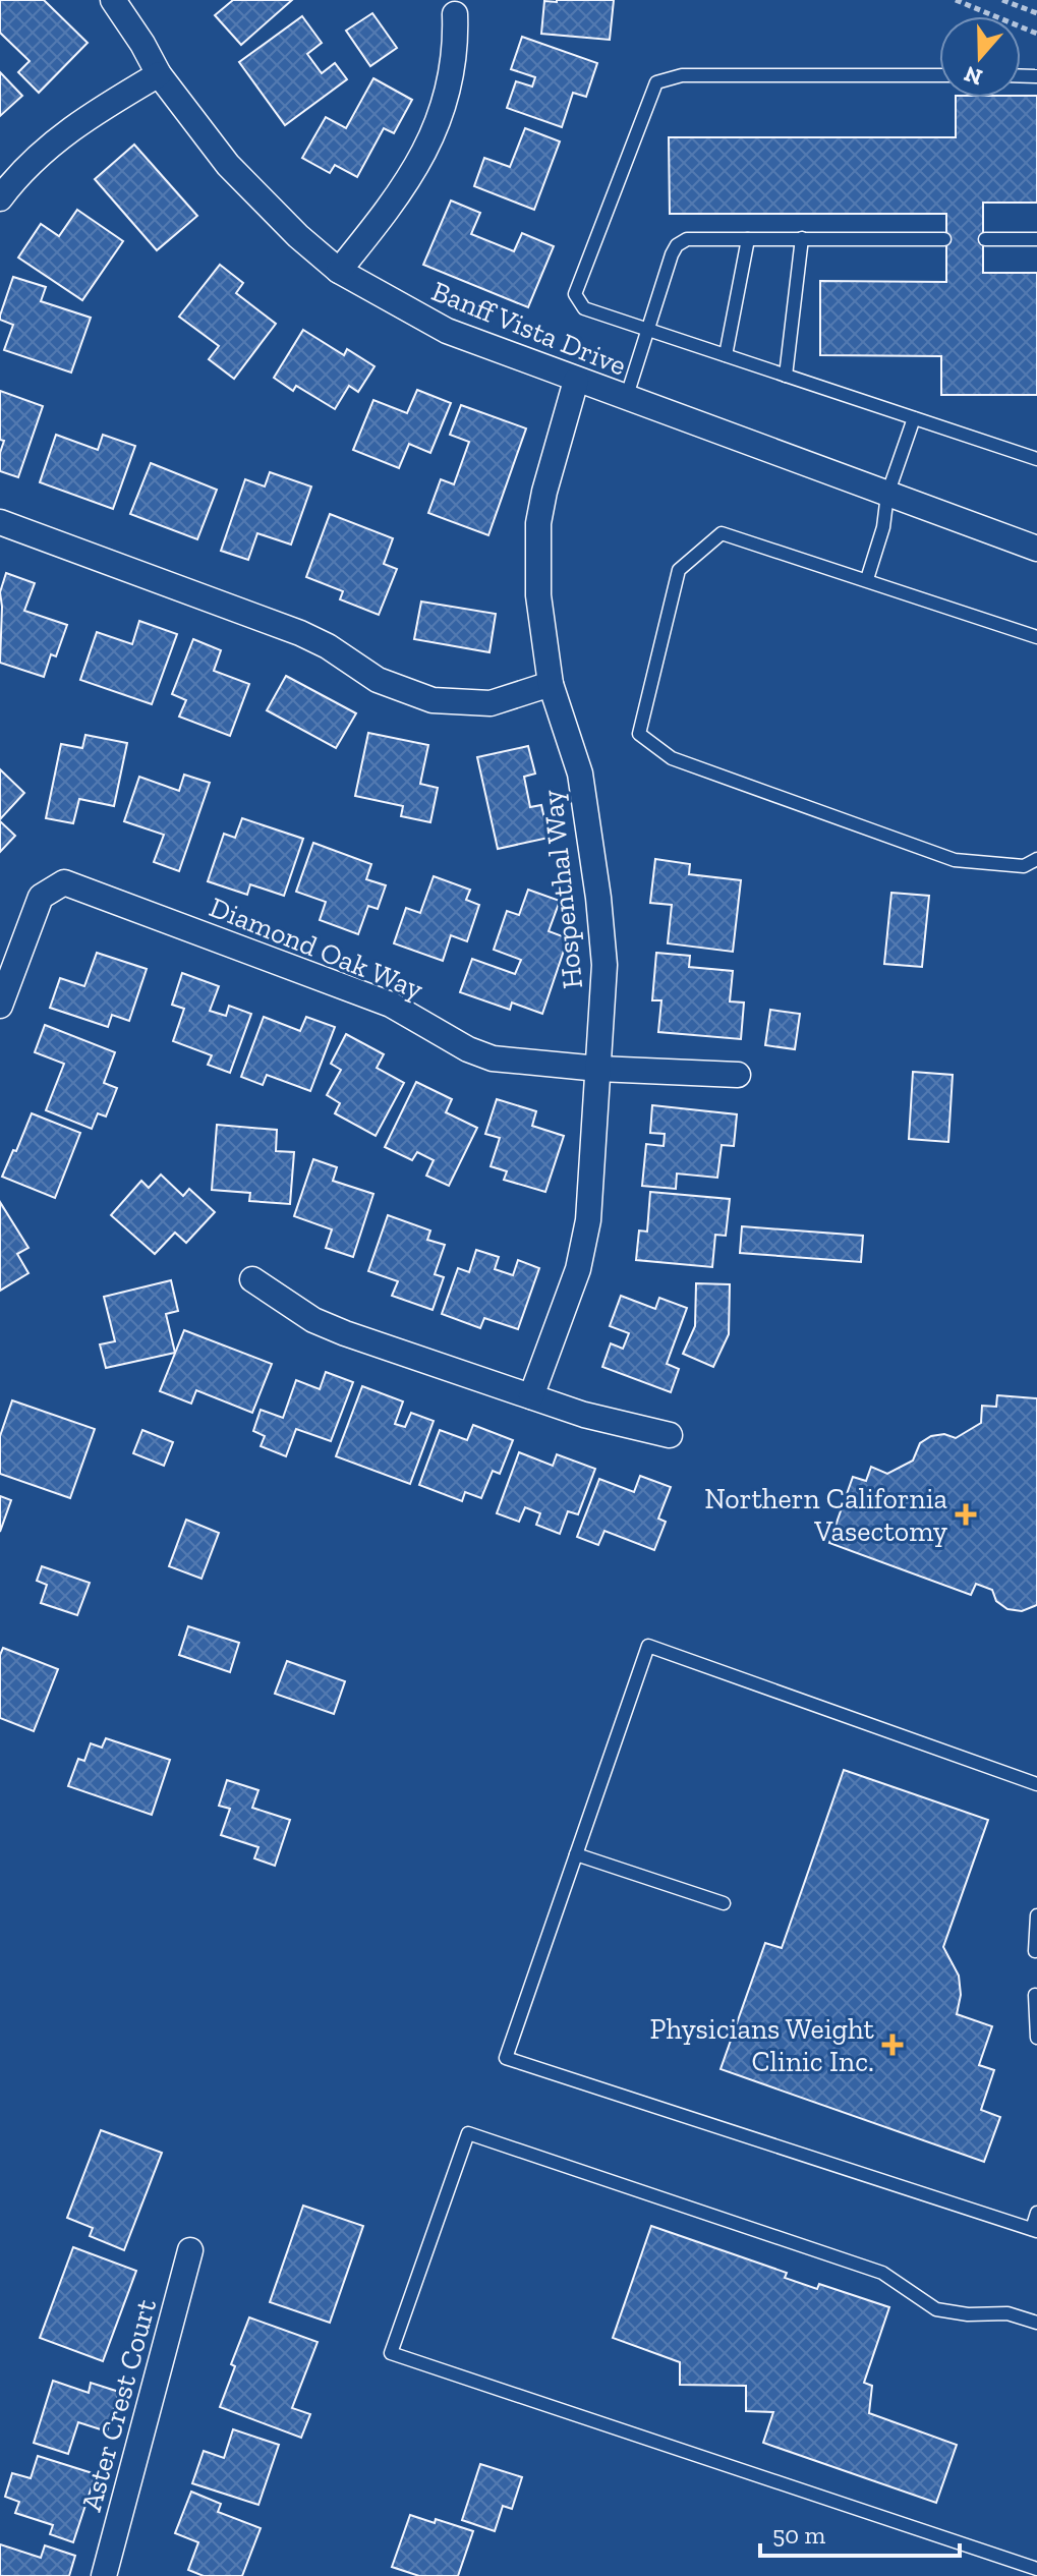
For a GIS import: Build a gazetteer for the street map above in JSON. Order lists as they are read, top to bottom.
{
  "streets": {
    "street": [
      "Banff Vista Drive",
      "Hospenthal Way",
      "Diamond Oak Way",
      "Aster Crest Court"
    ]
  },
  "crossings": [
    ["Banff Vista Drive", "Hospenthal Way"],
    ["Hospenthal Way", "Diamond Oak Way"]
  ],
  "places": {
    "health": ["Northern California Vasectomy", "Physicians Weight Clinic Inc."]
  },
  "scale_bar": "50 m",
  "north": "bottom"
}
